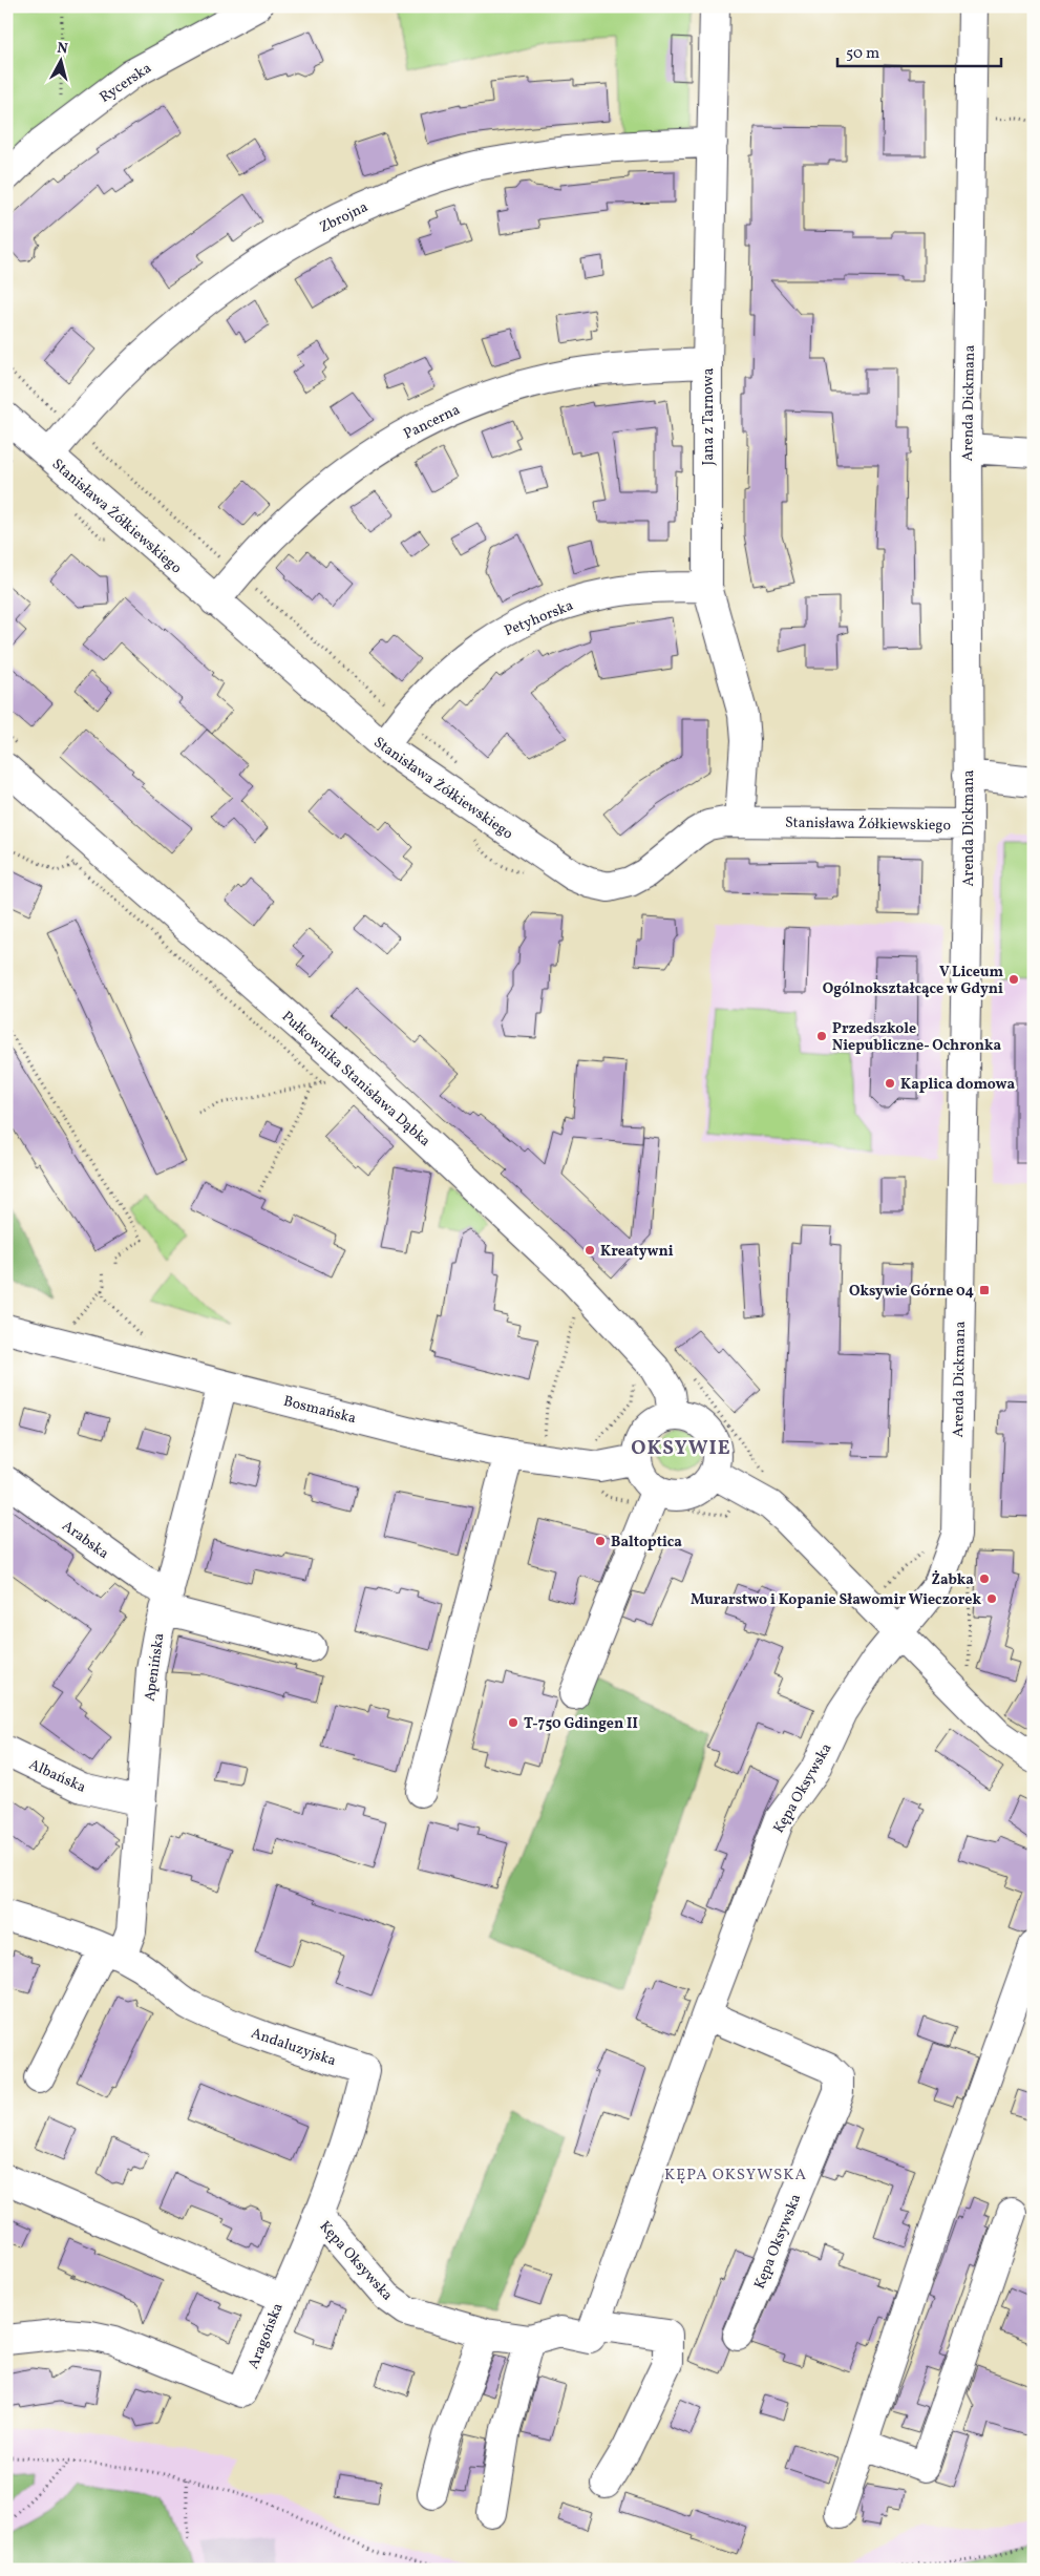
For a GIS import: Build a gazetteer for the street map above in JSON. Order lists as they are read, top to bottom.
{
  "streets": {
    "street": [
      "Rycerska",
      "Zbrojna",
      "Arenda Dickmana",
      "Jana z Tarnowa",
      "Pancerna",
      "Stanisława Żółkiewskiego",
      "Petyhorska",
      "Pułkownika Stanisława Dąbka",
      "Bosmańska",
      "Arabska",
      "Apenińska",
      "Albańska",
      "Kępa Oksywska",
      "Andaluzyjska",
      "Aragońska"
    ]
  },
  "crossings": [
    ["Zbrojna", "Jana z Tarnowa"],
    ["Zbrojna", "Stanisława Żółkiewskiego"],
    ["Arenda Dickmana", "Stanisława Żółkiewskiego"],
    ["Arenda Dickmana", "Kępa Oksywska"],
    ["Jana z Tarnowa", "Pancerna"],
    ["Jana z Tarnowa", "Stanisława Żółkiewskiego"],
    ["Jana z Tarnowa", "Petyhorska"],
    ["Pancerna", "Stanisława Żółkiewskiego"],
    ["Stanisława Żółkiewskiego", "Petyhorska"],
    ["Pułkownika Stanisława Dąbka", "Bosmańska"],
    ["Bosmańska", "Apenińska"],
    ["Arabska", "Apenińska"],
    ["Apenińska", "Albańska"],
    ["Apenińska", "Andaluzyjska"],
    ["Kępa Oksywska", "Andaluzyjska"],
    ["Andaluzyjska", "Aragońska"]
  ],
  "districts": ["OKSYWIE", "KĘPA OKSYWSKA"],
  "places": {
    "other": [
      "V Liceum Ogólnokształcące w Gdyni",
      "Przedszkole Niepubliczne- Ochronka",
      "Kaplica domowa",
      "Kreatywni",
      "Baltoptica",
      "Żabka",
      "Murarstwo i Kopanie Sławomir Wieczorek",
      "T-750 Gdingen II"
    ],
    "transit": ["Oksywie Górne 04"]
  },
  "scale_bar": "50 m",
  "north": "top"
}
